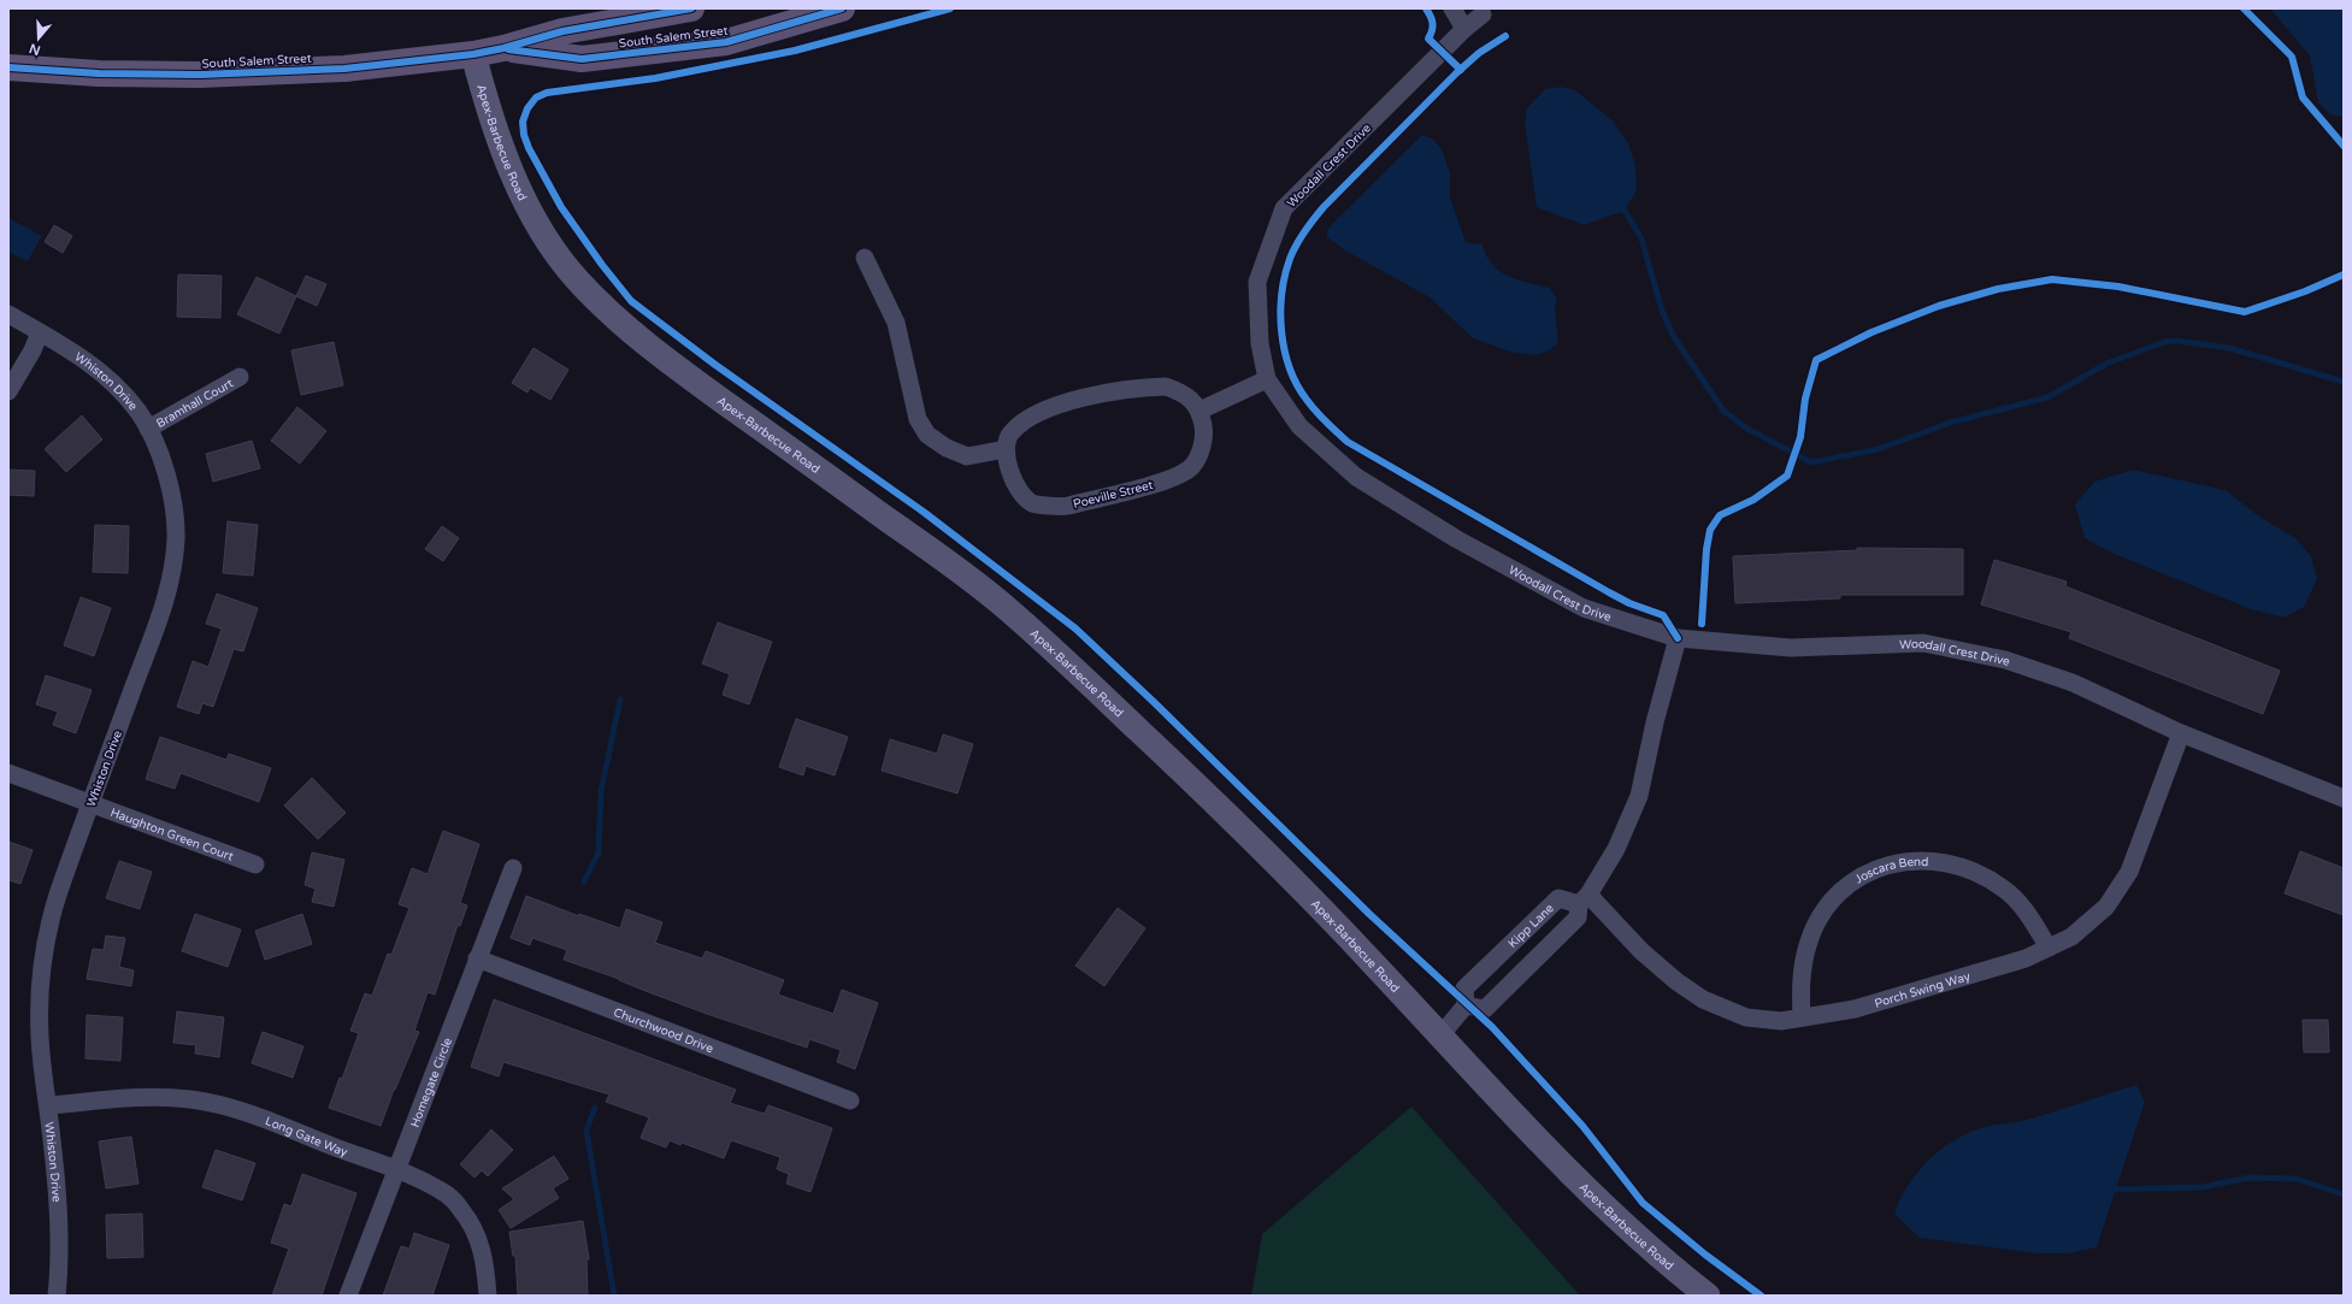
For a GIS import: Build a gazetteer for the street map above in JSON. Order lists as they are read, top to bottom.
{
  "streets": {
    "main road": ["South Salem Street"],
    "street": [
      "Apex-Barbecue Road",
      "Woodall Crest Drive",
      "Whiston Drive",
      "Bramhall Court",
      "Poeville Street",
      "Haughton Green Court",
      "Joscara Bend",
      "Kipp Lane",
      "Porch Swing Way",
      "Churchwood Drive",
      "Homegate Circle",
      "Long Gate Way"
    ]
  },
  "crossings": [
    ["South Salem Street", "Apex-Barbecue Road"],
    ["Woodall Crest Drive", "Porch Swing Way"],
    ["Whiston Drive", "Bramhall Court"],
    ["Whiston Drive", "Haughton Green Court"],
    ["Whiston Drive", "Long Gate Way"],
    ["Joscara Bend", "Porch Swing Way"],
    ["Kipp Lane", "Porch Swing Way"],
    ["Churchwood Drive", "Homegate Circle"],
    ["Homegate Circle", "Long Gate Way"]
  ],
  "north": "bottom"
}
